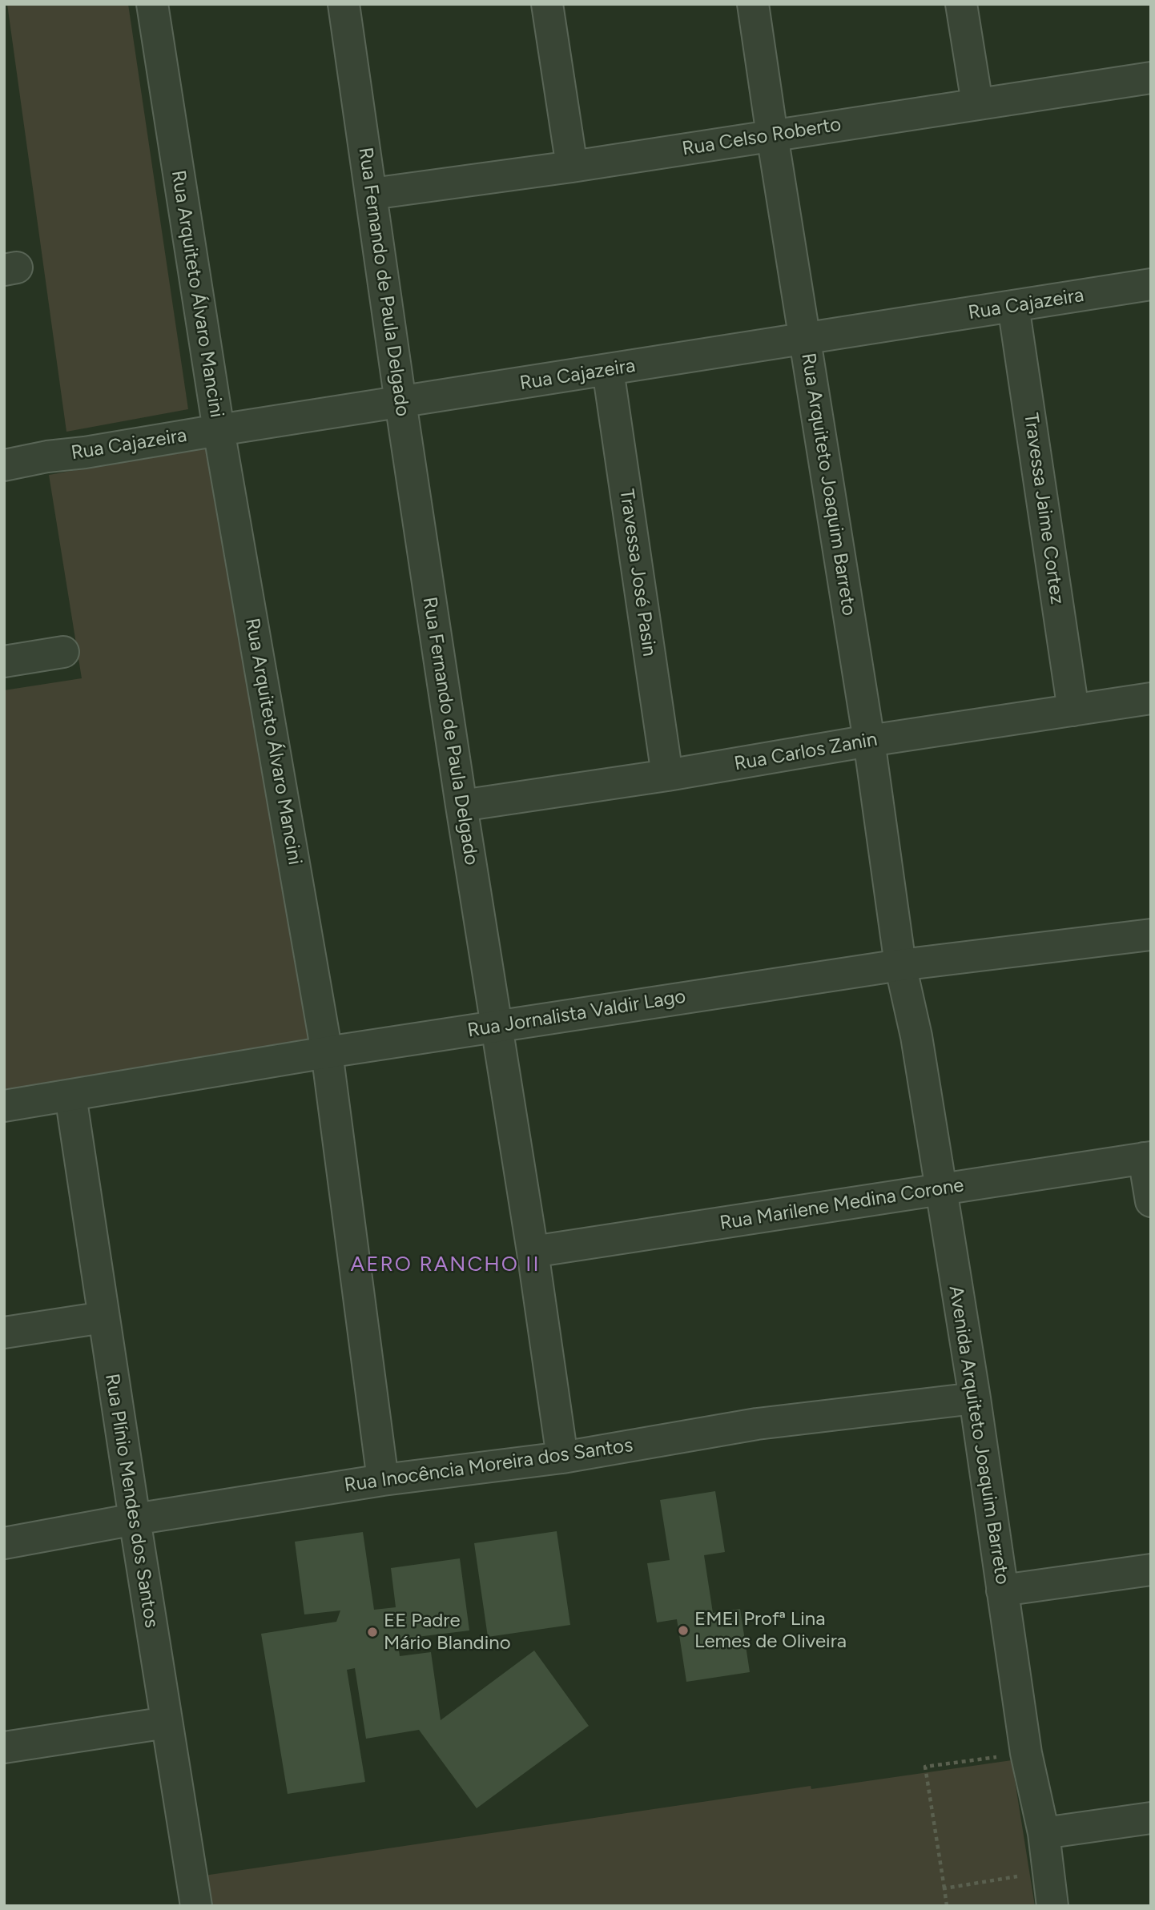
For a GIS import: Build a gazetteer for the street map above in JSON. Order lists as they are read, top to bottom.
{
  "streets": {
    "street": [
      "Rua Celso Roberto",
      "Rua Fernando de Paula Delgado",
      "Rua Arquiteto Álvaro Mancini",
      "Rua Cajazeira",
      "Rua Arquiteto Joaquim Barreto",
      "Travessa Jaime Cortez",
      "Travessa José Pasin",
      "Rua Carlos Zanin",
      "Rua Jornalista Valdir Lago",
      "Rua Marilene Medina Corone",
      "Avenida Arquiteto Joaquim Barreto",
      "Rua Inocência Moreira dos Santos",
      "Rua Plínio Mendes dos Santos"
    ]
  },
  "crossings": [
    ["Rua Celso Roberto", "Rua Fernando de Paula Delgado"],
    ["Rua Celso Roberto", "Rua Arquiteto Joaquim Barreto"],
    ["Rua Fernando de Paula Delgado", "Rua Cajazeira"],
    ["Rua Fernando de Paula Delgado", "Rua Carlos Zanin"],
    ["Rua Fernando de Paula Delgado", "Rua Jornalista Valdir Lago"],
    ["Rua Fernando de Paula Delgado", "Rua Marilene Medina Corone"],
    ["Rua Fernando de Paula Delgado", "Rua Inocência Moreira dos Santos"],
    ["Rua Arquiteto Álvaro Mancini", "Rua Cajazeira"],
    ["Rua Arquiteto Álvaro Mancini", "Rua Jornalista Valdir Lago"],
    ["Rua Arquiteto Álvaro Mancini", "Rua Inocência Moreira dos Santos"],
    ["Rua Cajazeira", "Rua Arquiteto Joaquim Barreto"],
    ["Rua Cajazeira", "Travessa Jaime Cortez"],
    ["Rua Cajazeira", "Travessa José Pasin"],
    ["Rua Arquiteto Joaquim Barreto", "Rua Carlos Zanin"],
    ["Rua Arquiteto Joaquim Barreto", "Rua Jornalista Valdir Lago"],
    ["Rua Arquiteto Joaquim Barreto", "Avenida Arquiteto Joaquim Barreto"],
    ["Travessa Jaime Cortez", "Rua Carlos Zanin"],
    ["Travessa José Pasin", "Rua Carlos Zanin"],
    ["Rua Jornalista Valdir Lago", "Avenida Arquiteto Joaquim Barreto"],
    ["Rua Jornalista Valdir Lago", "Rua Plínio Mendes dos Santos"],
    ["Rua Marilene Medina Corone", "Avenida Arquiteto Joaquim Barreto"],
    ["Avenida Arquiteto Joaquim Barreto", "Rua Inocência Moreira dos Santos"],
    ["Rua Inocência Moreira dos Santos", "Rua Plínio Mendes dos Santos"]
  ],
  "districts": ["AERO RANCHO II"],
  "places": ["EMEI Profª Lina Lemes de Oliveira", "EE Padre Mário Blandino"]
}
